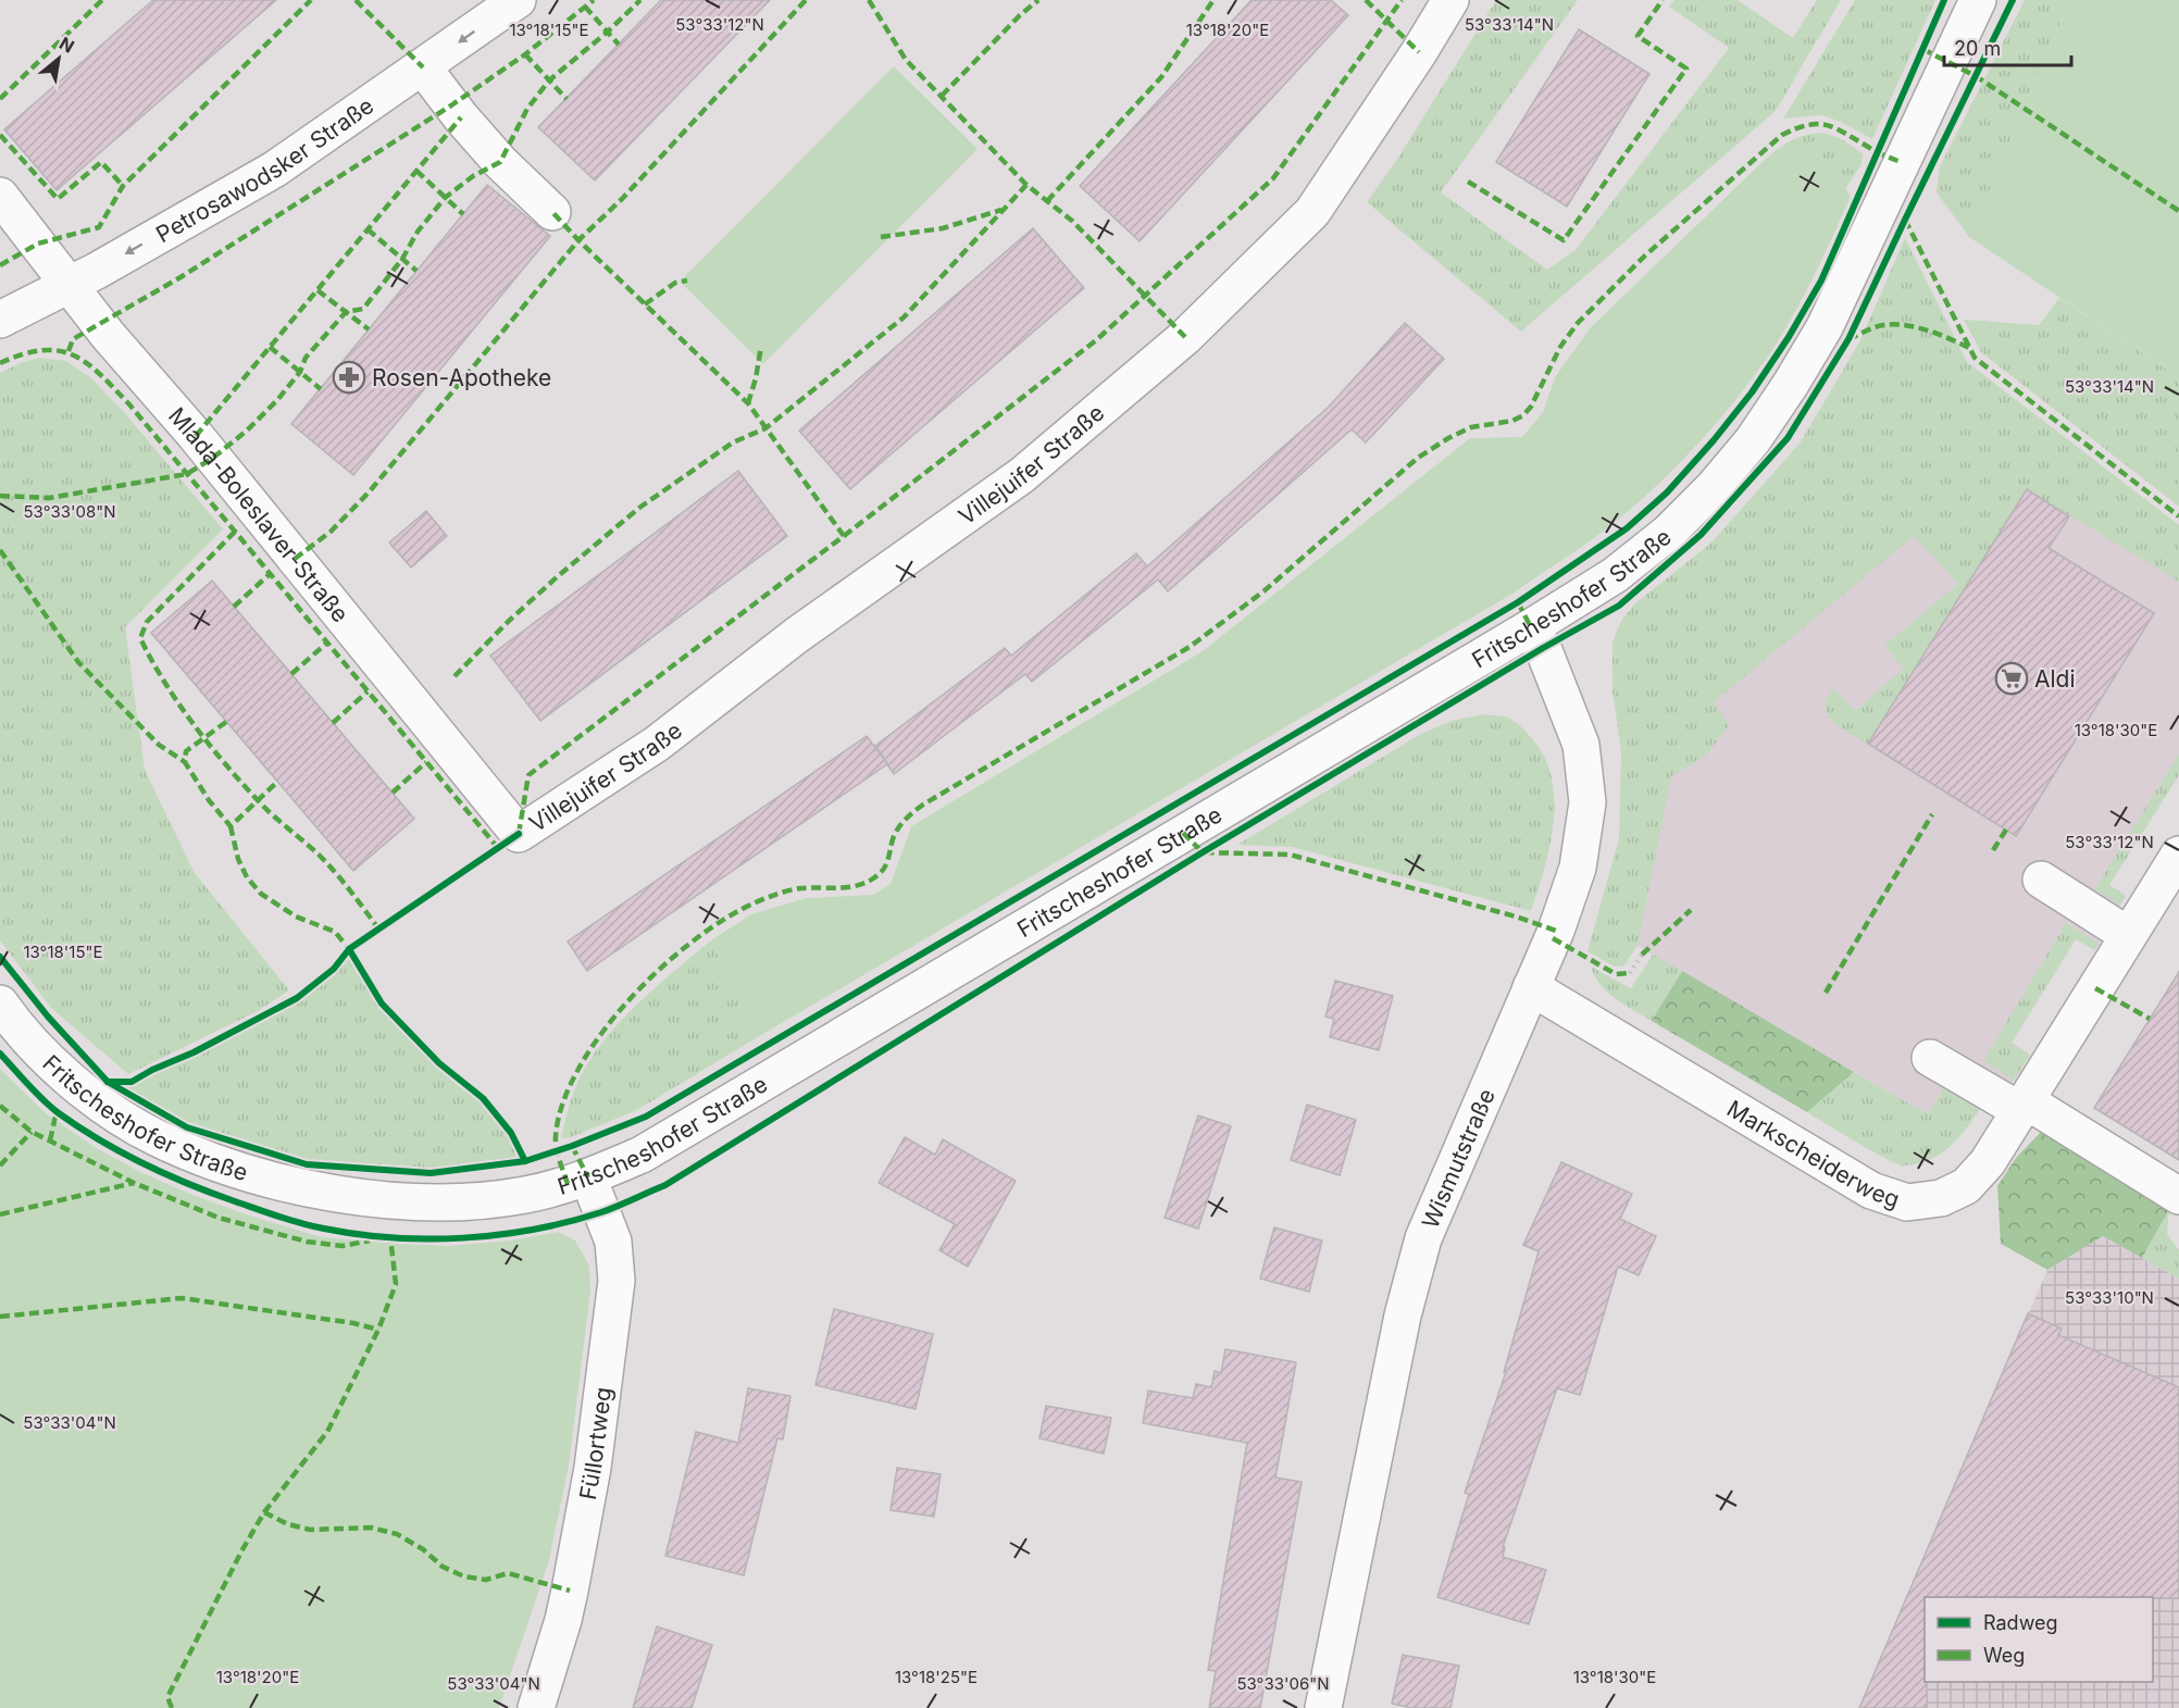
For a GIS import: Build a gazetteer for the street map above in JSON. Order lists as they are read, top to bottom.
{
  "streets": {
    "street": [
      "Petrosawodsker Straße",
      "Villejuifer Straße",
      "Mlada-Boleslaver-Straße",
      "Fritscheshofer Straße",
      "Markscheiderweg",
      "Wismutstraße",
      "Füllortweg"
    ]
  },
  "crossings": [
    ["Petrosawodsker Straße", "Mlada-Boleslaver-Straße"],
    ["Villejuifer Straße", "Mlada-Boleslaver-Straße"],
    ["Fritscheshofer Straße", "Wismutstraße"],
    ["Fritscheshofer Straße", "Füllortweg"],
    ["Markscheiderweg", "Wismutstraße"]
  ],
  "one_way": ["Petrosawodsker Straße"],
  "places": {
    "pharmacy": ["Rosen-Apotheke"],
    "supermarket": ["Aldi"]
  },
  "legend": ["Radweg", "Weg"],
  "scale_bar": "20 m",
  "north": "top right",
  "coordinates": [
    "53°33'12\"N",
    "53°33'14\"N",
    "13°18'15\"E",
    "13°18'20\"E",
    "53°33'08\"N",
    "13°18'30\"E",
    "53°33'10\"N",
    "53°33'04\"N",
    "13°18'25\"E",
    "53°33'06\"N"
  ]
}
